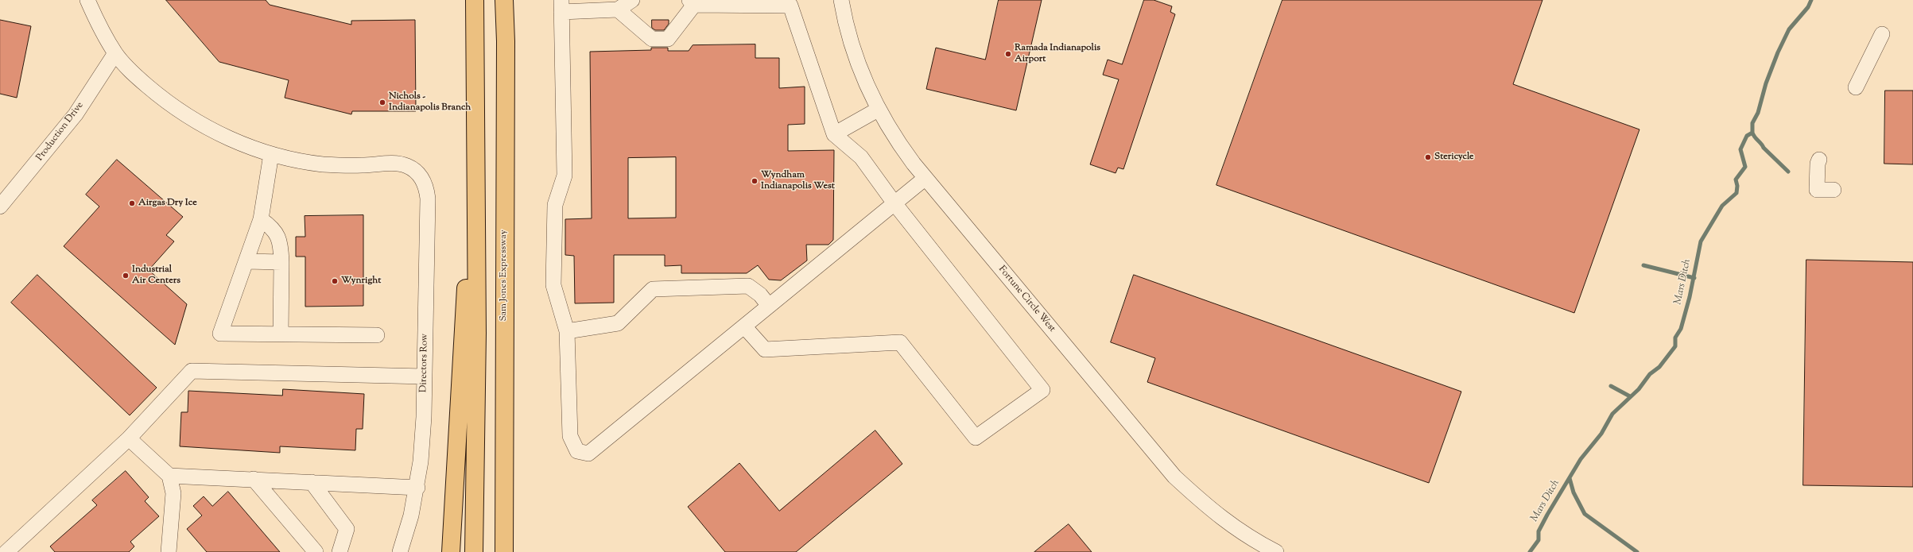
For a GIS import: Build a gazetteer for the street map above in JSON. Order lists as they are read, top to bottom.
{
  "streets": {
    "highway": ["Sam Jones Expressway"],
    "street": ["Production Drive", "Fortune Circle West", "Directors Row"]
  },
  "water": ["Mars Ditch"],
  "places": [
    "Ramada Indianapolis Airport",
    "Nichols - Indianapolis Branch",
    "Stericycle",
    "Wyndham Indianapolis West",
    "Airgas Dry Ice",
    "Industrial Air Centers",
    "Wynright"
  ]
}
